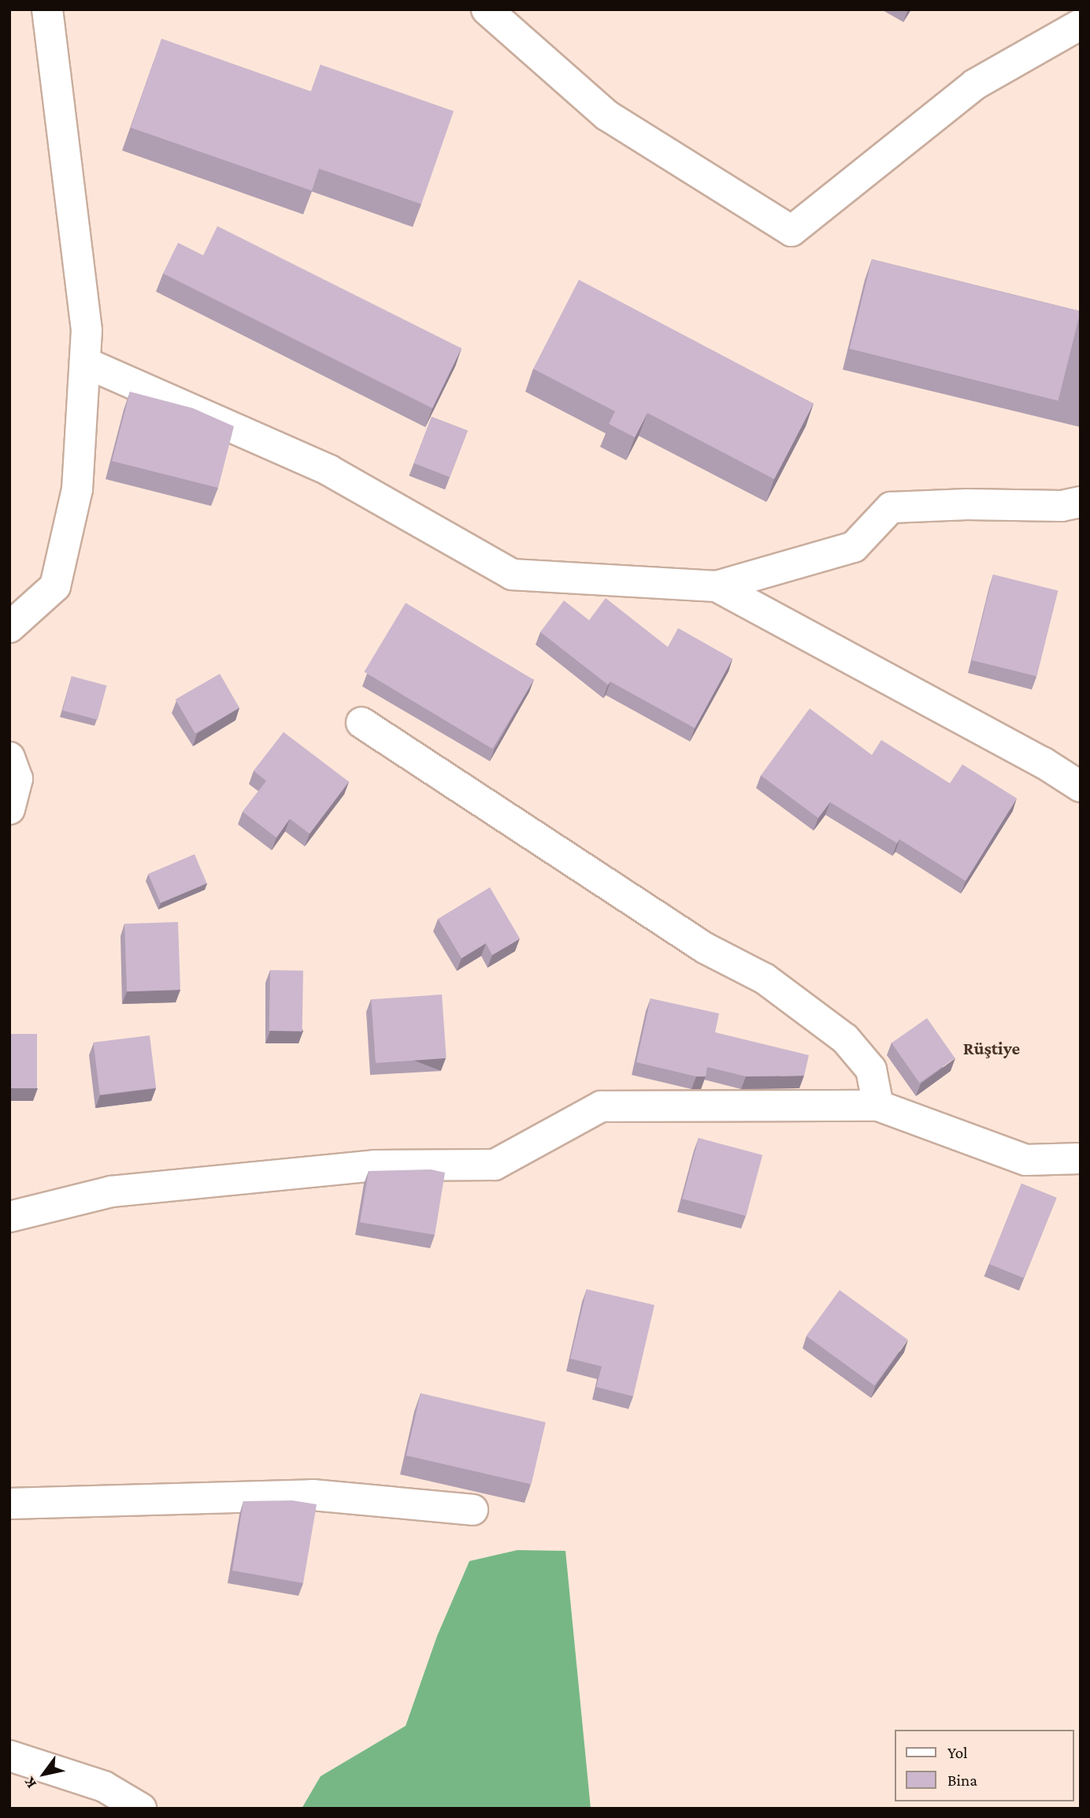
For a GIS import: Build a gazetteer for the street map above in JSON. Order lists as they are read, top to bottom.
{
  "districts": ["Rüştiye"],
  "legend": ["Yol", "Bina"],
  "north": "bottom left"
}
